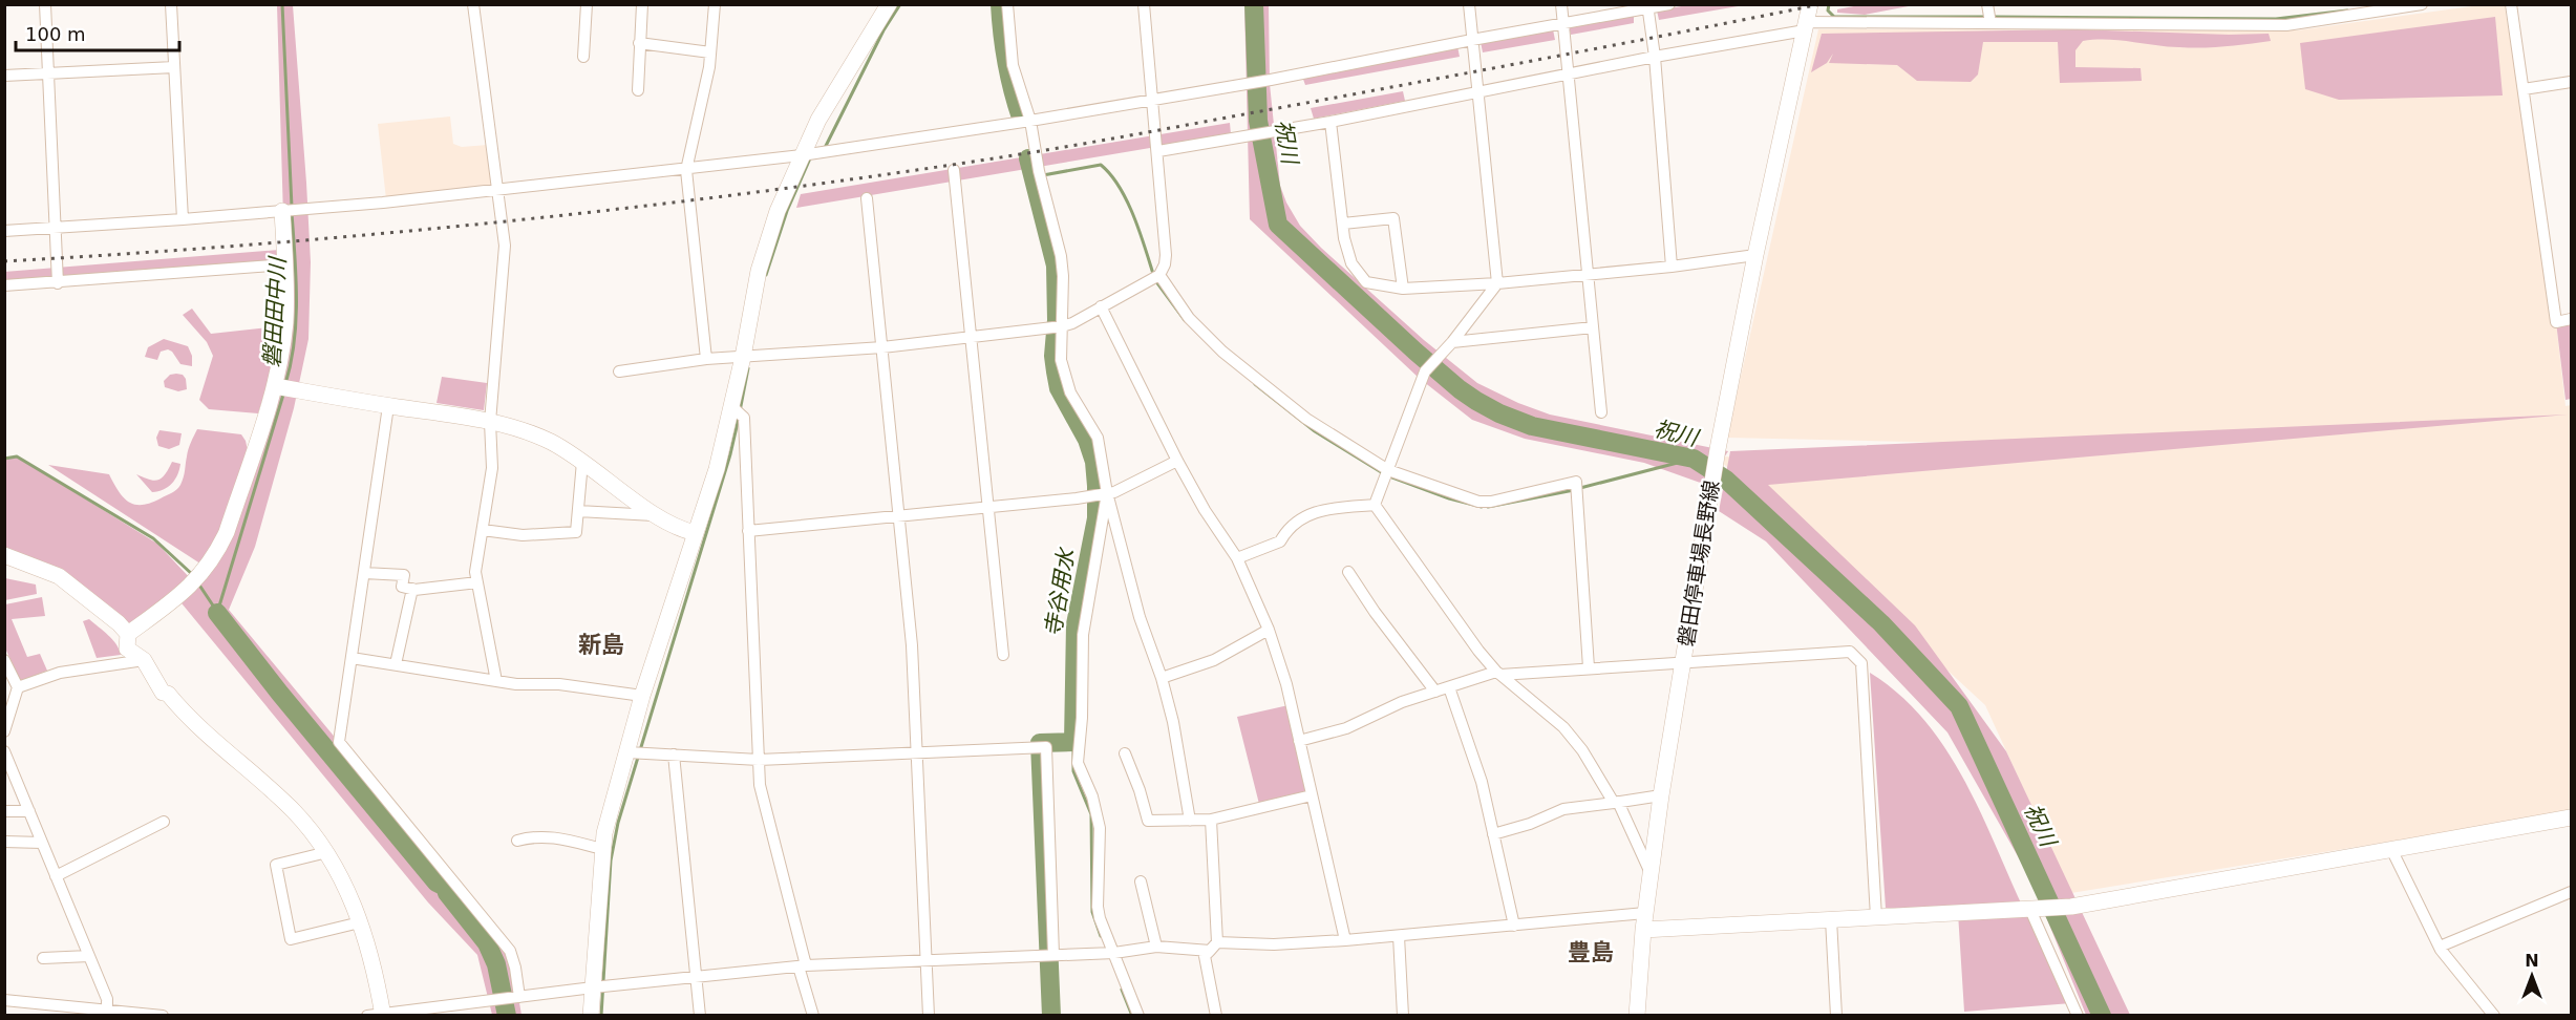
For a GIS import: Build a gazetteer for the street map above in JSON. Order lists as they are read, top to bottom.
{
  "streets": {
    "street": ["磐田停車場長野線"]
  },
  "districts": ["新島", "豊島"],
  "water": ["祝川", "磐田田中川", "寺谷用水"],
  "scale_bar": "100 m",
  "north": "top"
}
